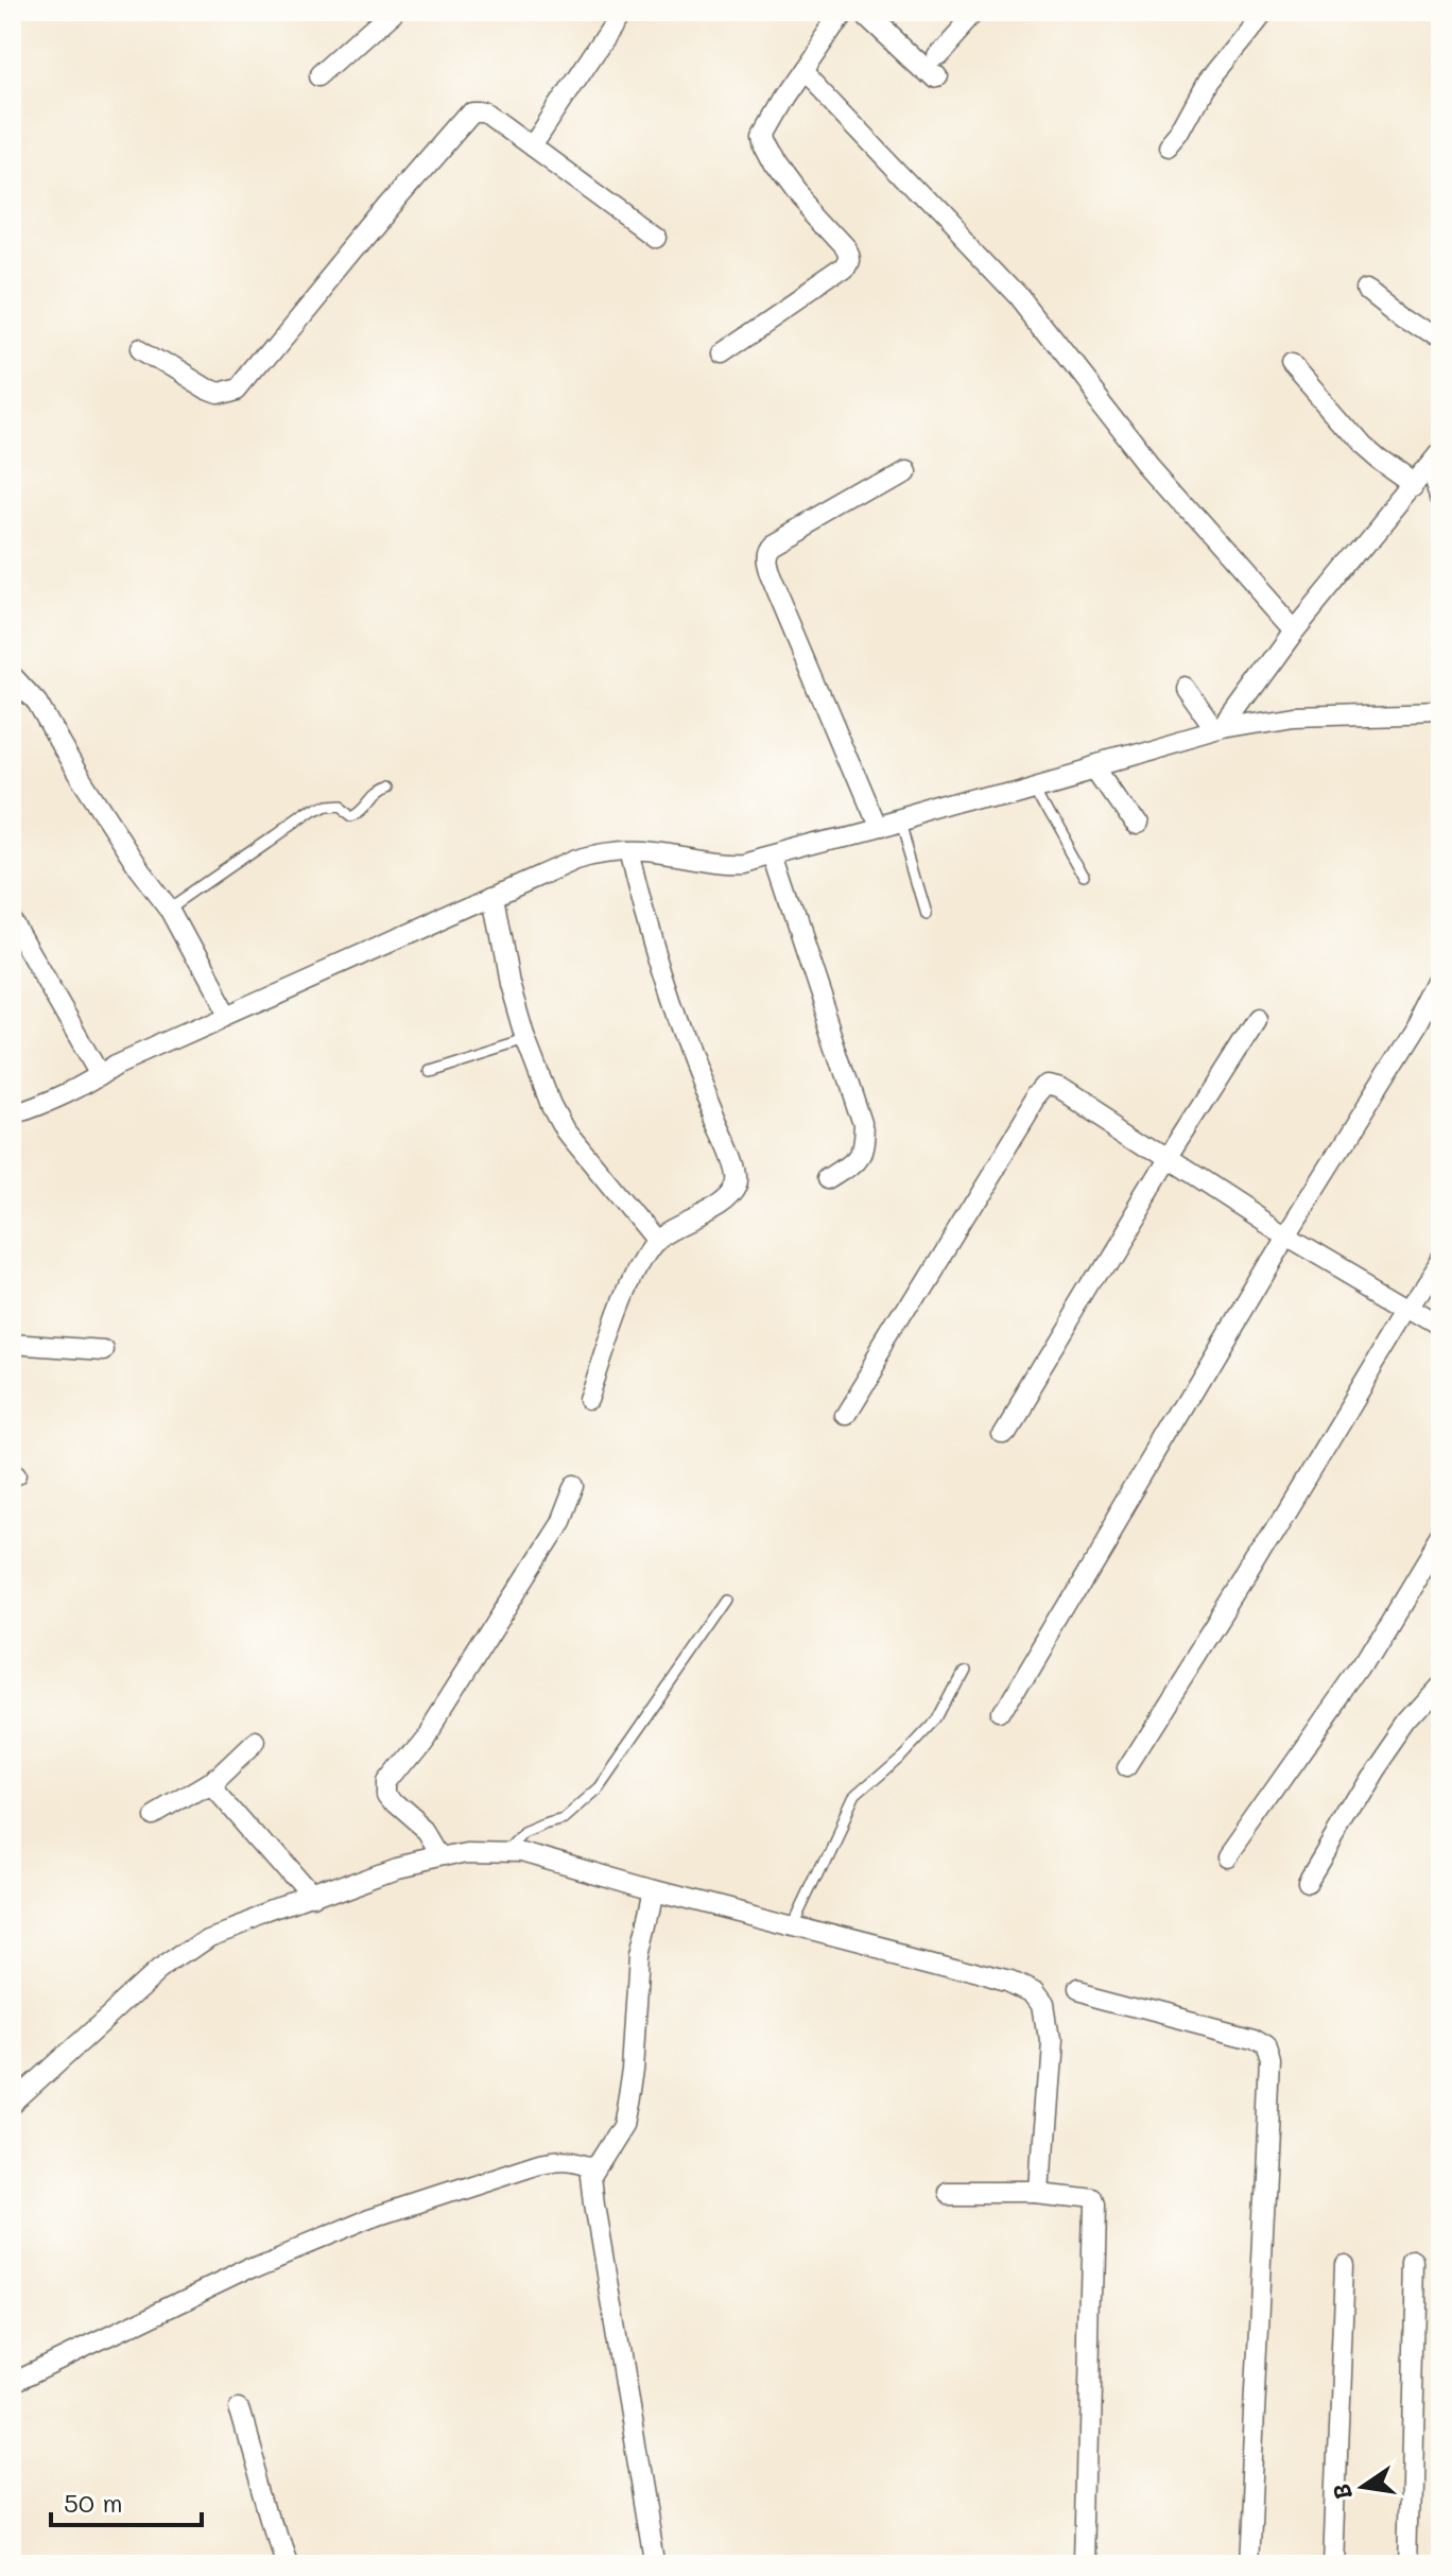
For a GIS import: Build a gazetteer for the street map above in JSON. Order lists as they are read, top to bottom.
{
  "scale_bar": "50 m",
  "north": "left"
}
